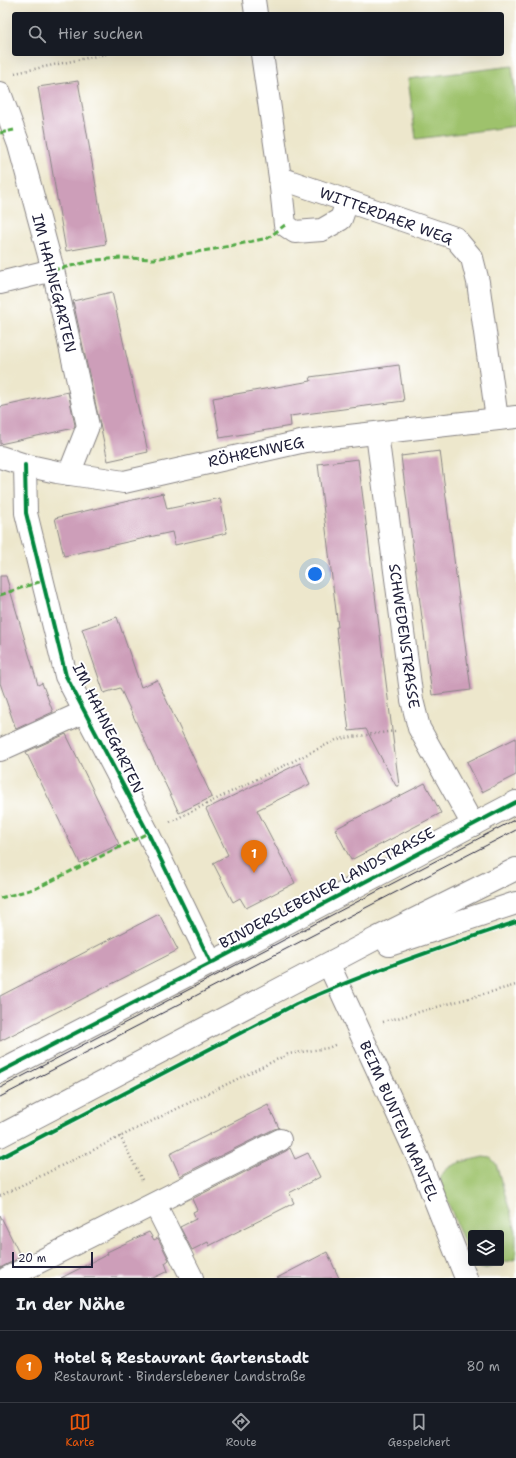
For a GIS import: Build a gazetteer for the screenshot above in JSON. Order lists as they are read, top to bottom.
{
  "streets": {
    "street": [
      "WITTERDAER WEG",
      "IM HAHNEGARTEN",
      "RÖHRENWEG",
      "SCHWEDENSTRASSE",
      "BINDERSLEBENER LANDSTRASSE",
      "BEIM BUNTEN MANTEL"
    ]
  },
  "crossings": [
    ["WITTERDAER WEG", "RÖHRENWEG"],
    ["IM HAHNEGARTEN", "RÖHRENWEG"],
    ["IM HAHNEGARTEN", "BINDERSLEBENER LANDSTRASSE"],
    ["RÖHRENWEG", "SCHWEDENSTRASSE"],
    ["SCHWEDENSTRASSE", "BINDERSLEBENER LANDSTRASSE"]
  ],
  "scale_bar": "20 m",
  "page": {
    "search": "Hier suchen",
    "pins": "1",
    "scale": "20 m",
    "heading": "In der Nähe",
    "list": [
      {
        "mark": "1",
        "name": "Hotel & Restaurant Gartenstadt",
        "note": "Restaurant · Binderslebener Landstraße",
        "value": "80 m"
      }
    ],
    "nav": ["Karte", "Route", "Gespeichert"]
  }
}
